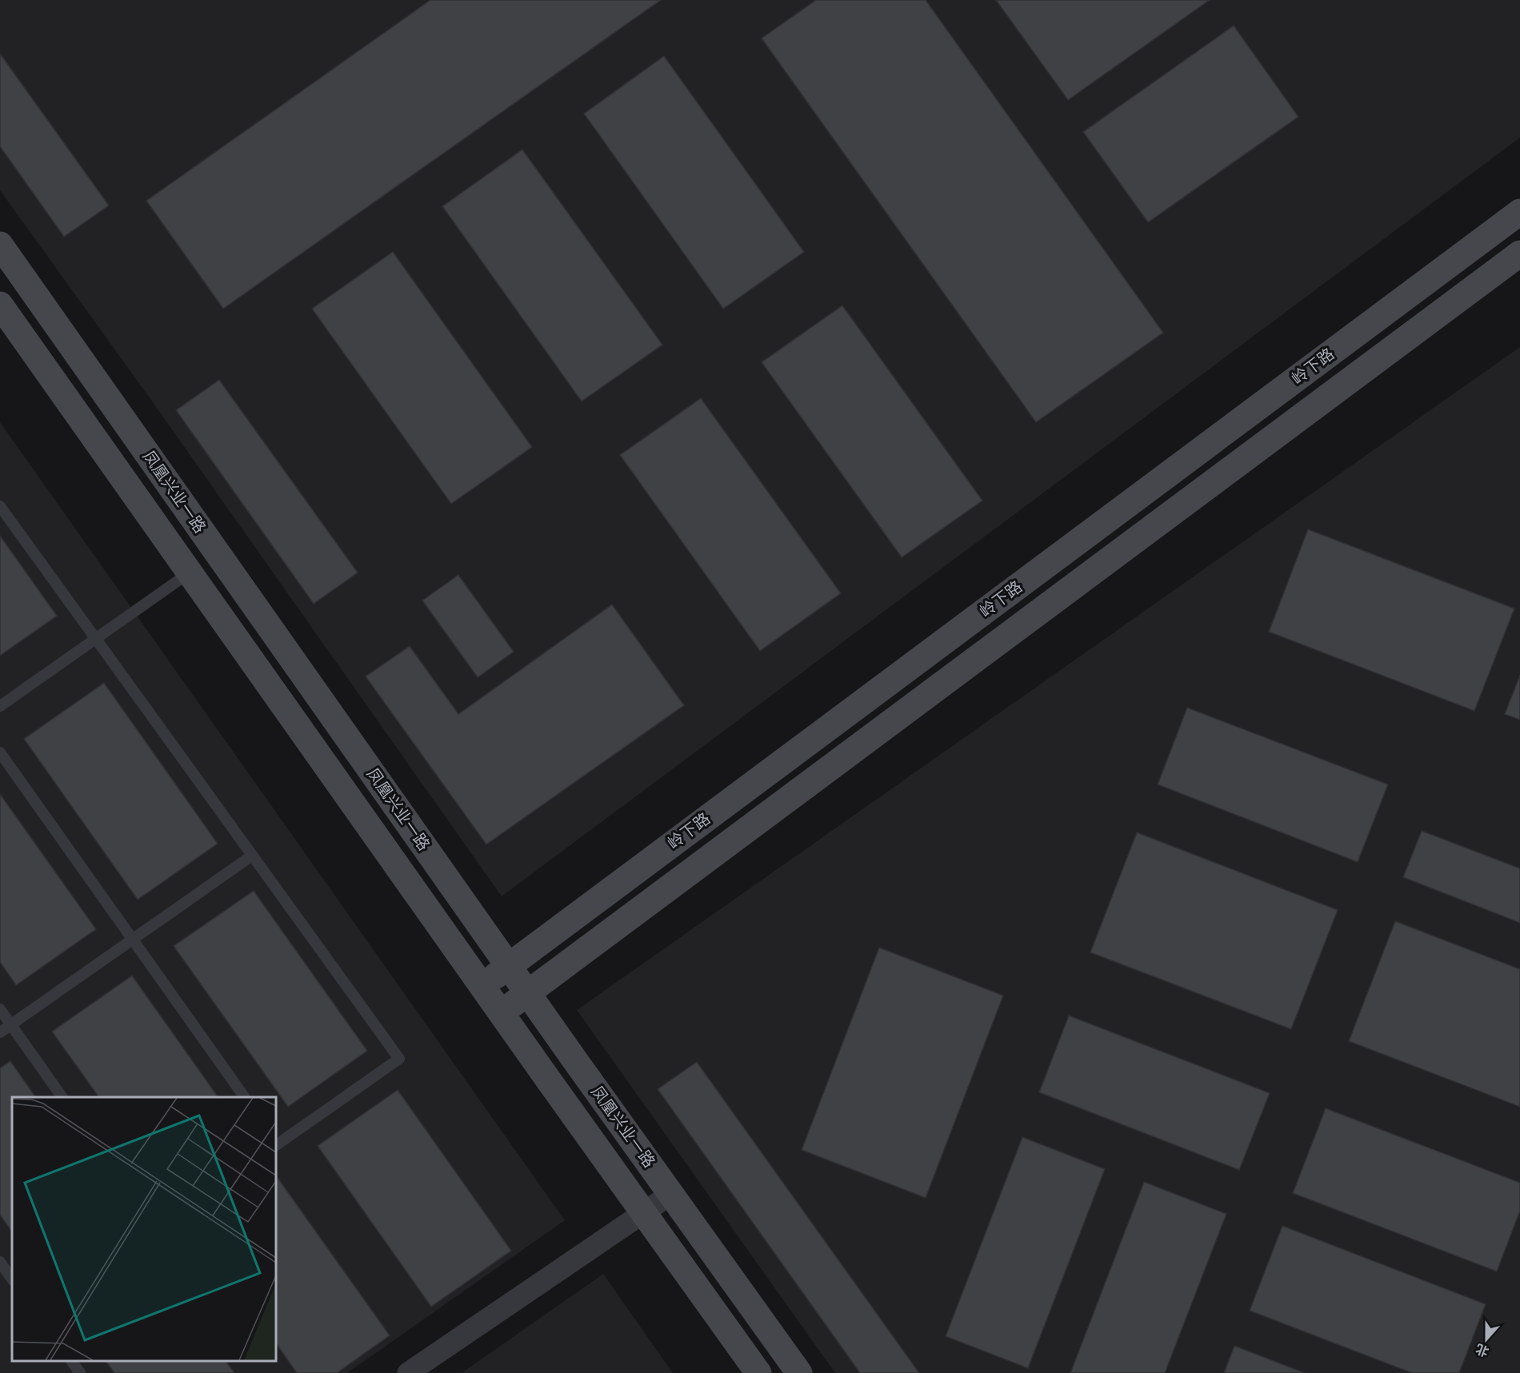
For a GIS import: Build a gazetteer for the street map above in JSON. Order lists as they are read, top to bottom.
{
  "streets": {
    "street": ["岭下路", "凤凰兴业一路"]
  },
  "crossings": [
    ["岭下路", "凤凰兴业一路"]
  ],
  "north": "bottom"
}
